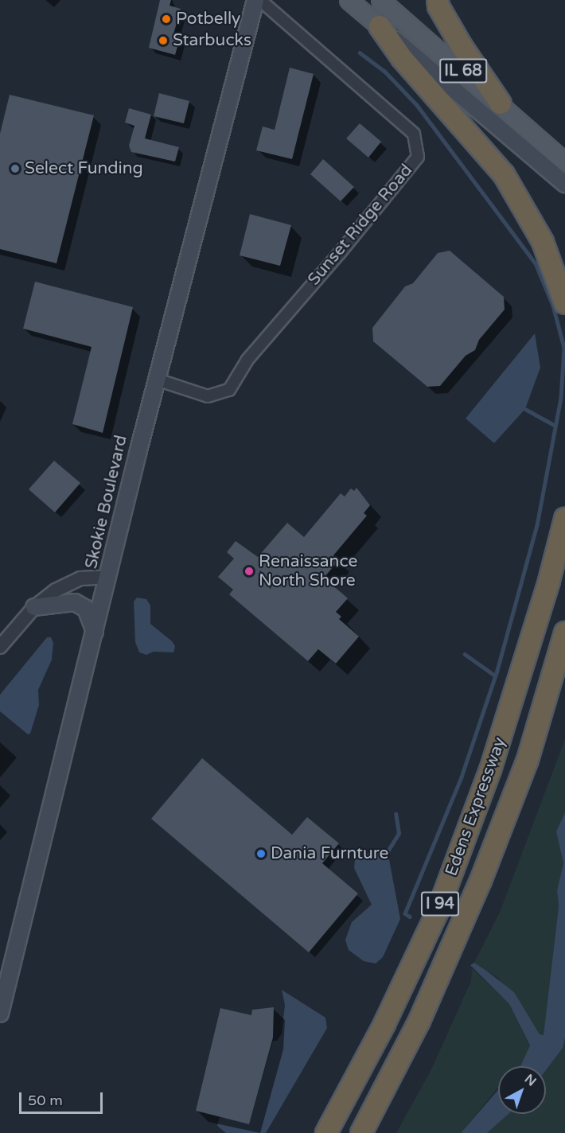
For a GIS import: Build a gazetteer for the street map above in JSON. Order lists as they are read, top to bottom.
{
  "streets": {
    "highway": ["Edens Expressway", "I 94"],
    "main road": ["IL 68", "Skokie Boulevard"],
    "street": ["Sunset Ridge Road"]
  },
  "crossings": [
    ["Sunset Ridge Road", "Skokie Boulevard"]
  ],
  "places": [
    "Potbelly",
    "Starbucks",
    "Select Funding",
    "Renaissance North Shore",
    "Dania Furnture"
  ],
  "scale_bar": "50 m",
  "north": "top right"
}
